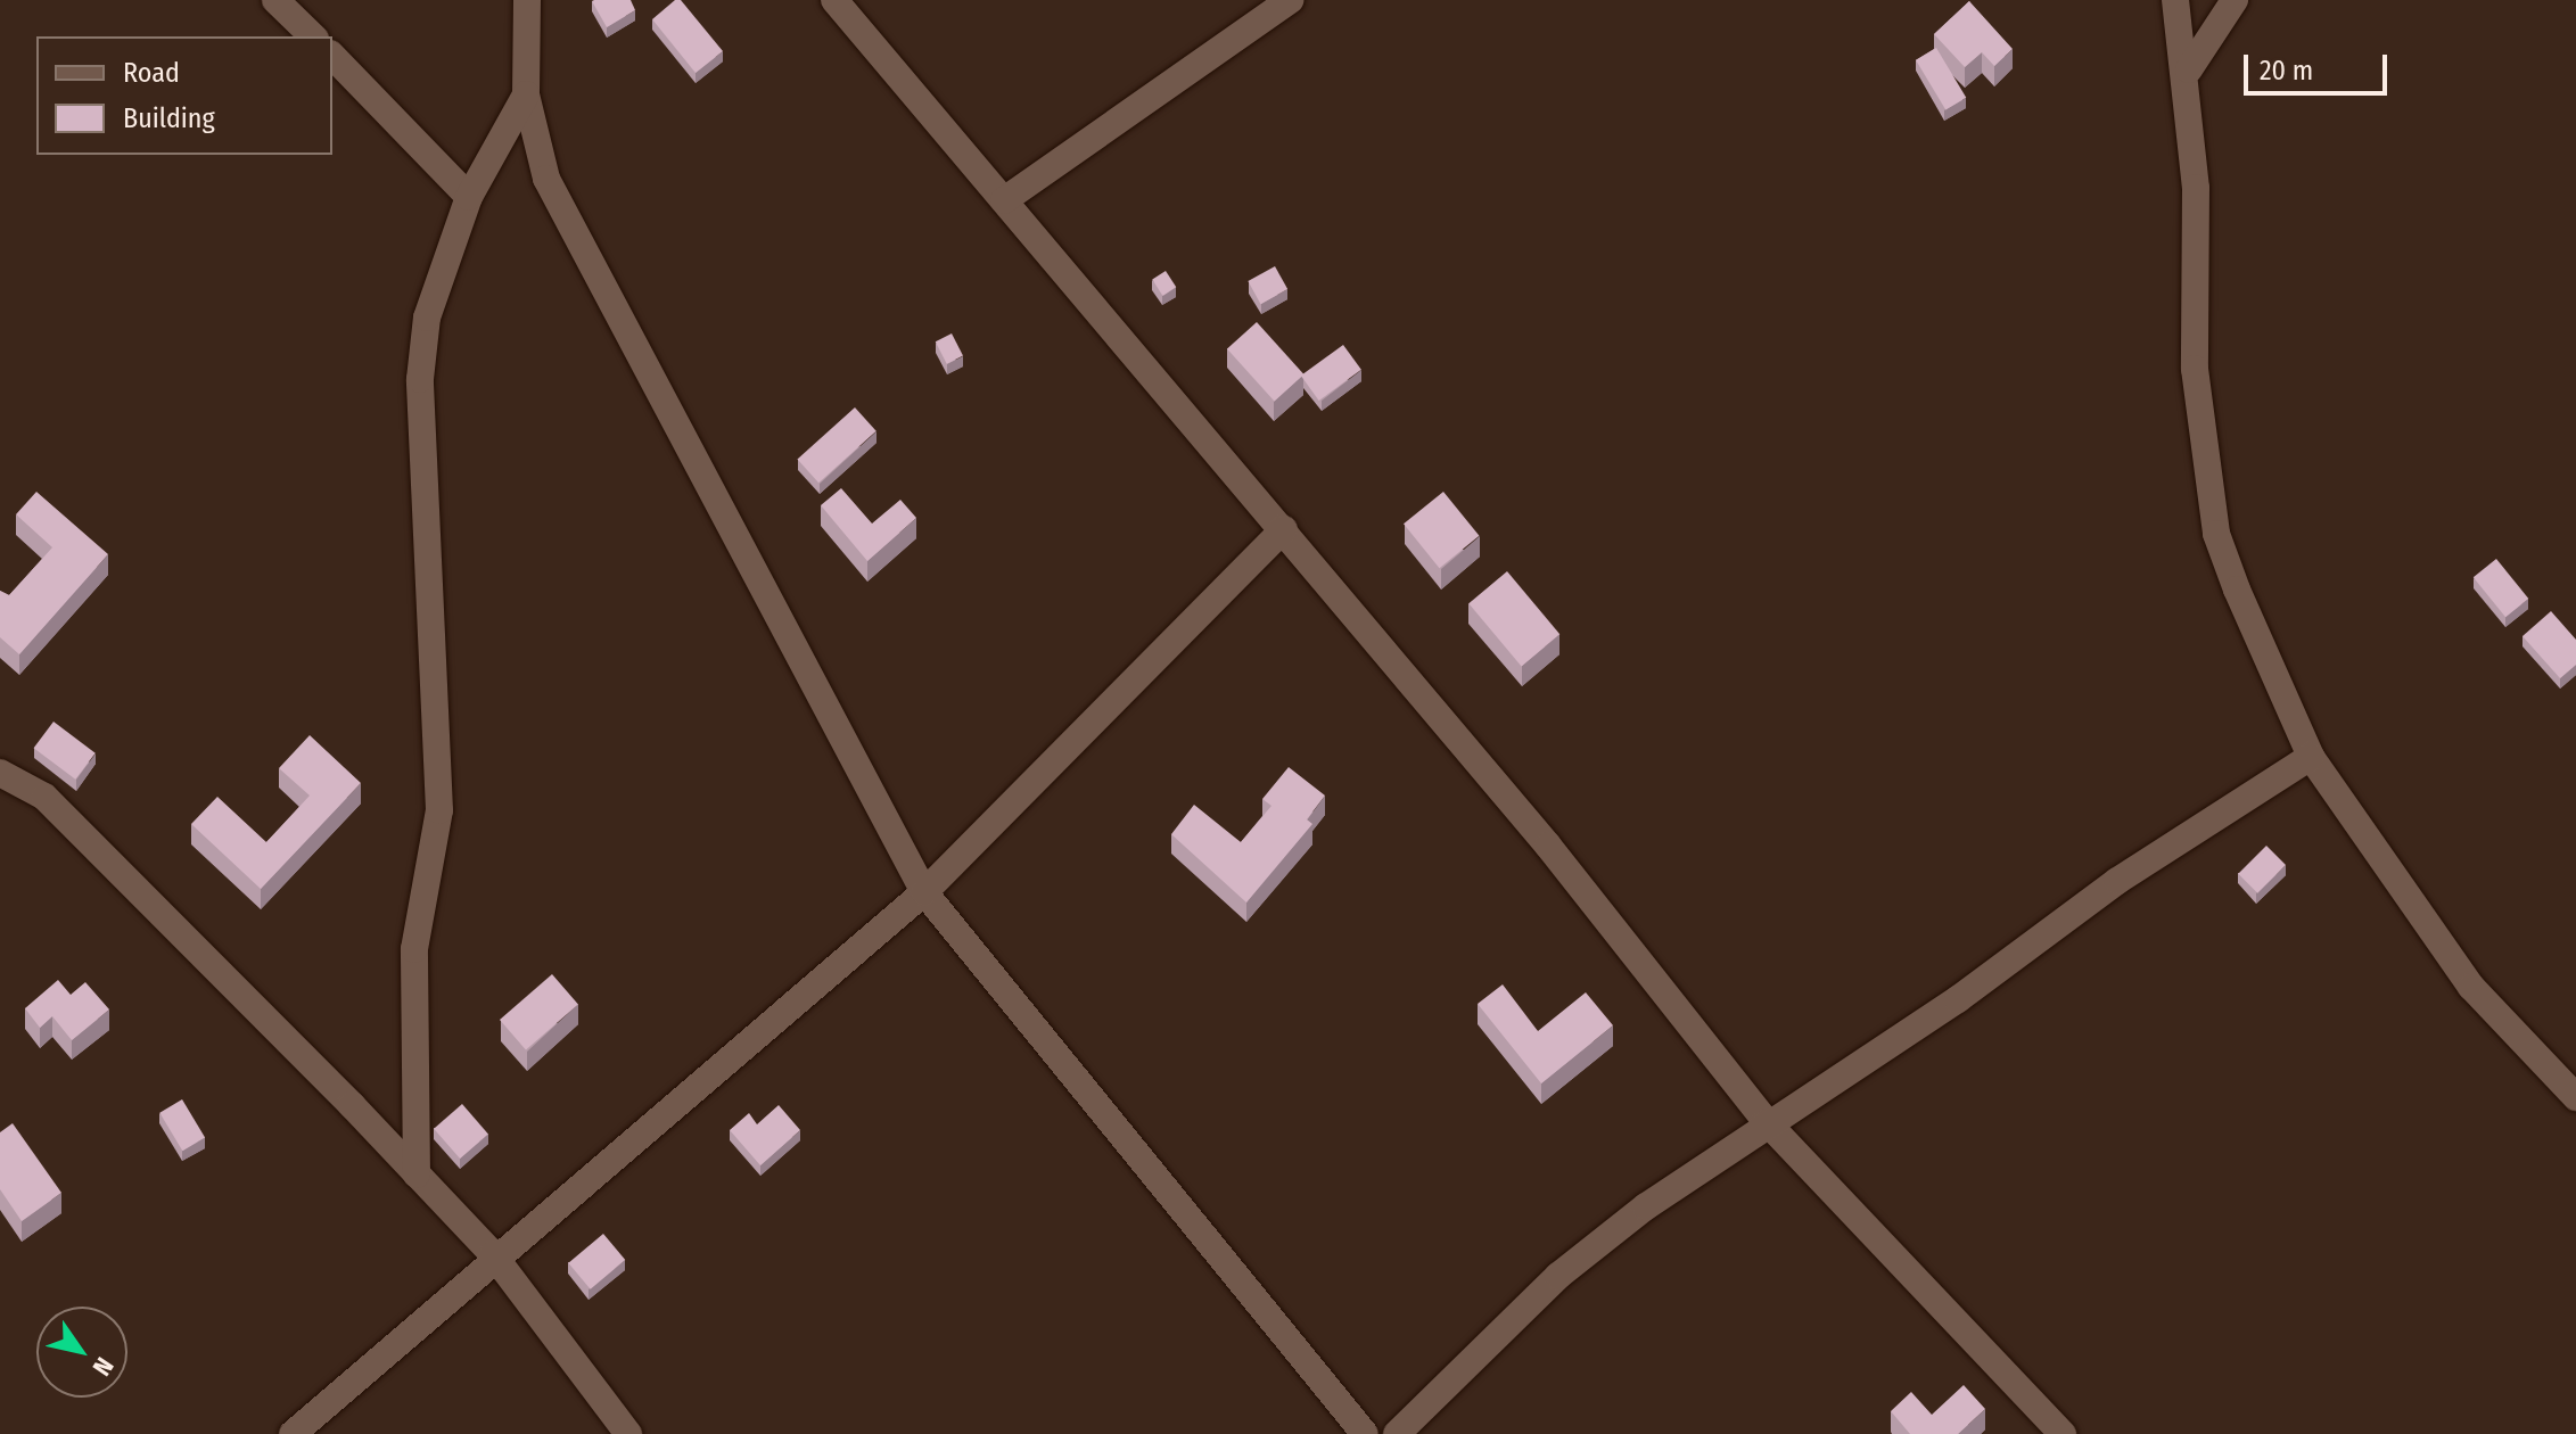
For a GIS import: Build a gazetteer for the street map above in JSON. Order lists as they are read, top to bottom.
{
  "legend": ["Road", "Building"],
  "scale_bar": "20 m",
  "north": "bottom right"
}
